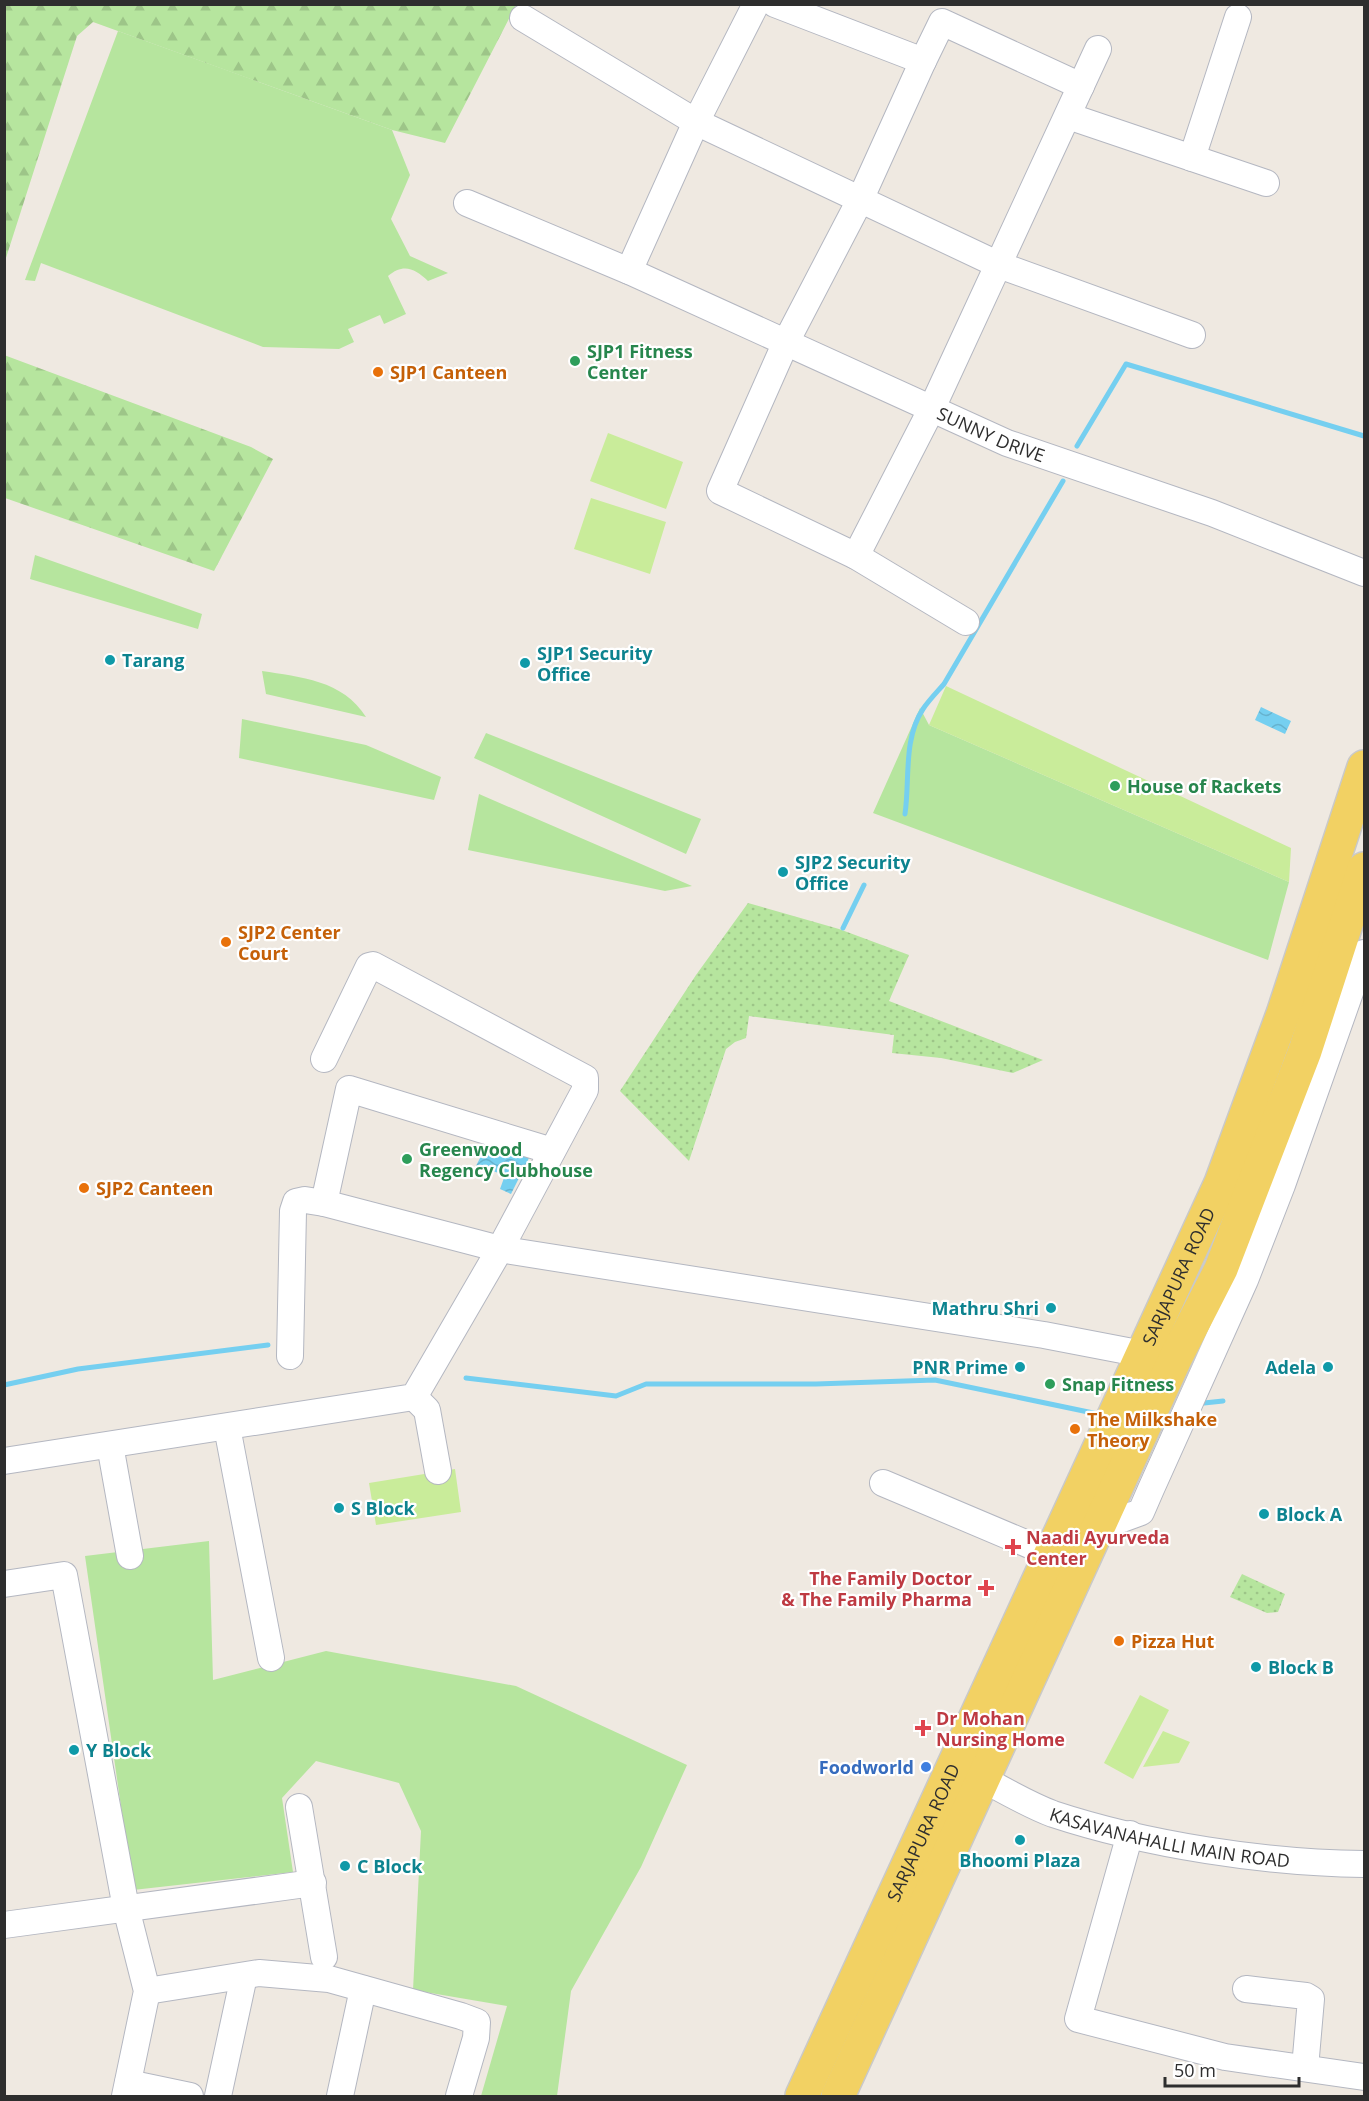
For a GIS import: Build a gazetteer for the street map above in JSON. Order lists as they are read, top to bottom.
{
  "streets": {
    "main road": ["SARJAPURA ROAD"],
    "street": ["SUNNY DRIVE", "KASAVANAHALLI MAIN ROAD"]
  },
  "crossings": [
    ["SARJAPURA ROAD", "KASAVANAHALLI MAIN ROAD"]
  ],
  "places": {
    "other": [
      "SJP1 Fitness Center",
      "SJP1 Canteen",
      "Tarang",
      "SJP1 Security Office",
      "House of Rackets",
      "SJP2 Security Office",
      "SJP2 Center Court",
      "Greenwood Regency Clubhouse",
      "SJP2 Canteen",
      "Mathru Shri",
      "PNR Prime",
      "Adela",
      "Snap Fitness",
      "The Milkshake Theory",
      "S Block",
      "Block A",
      "Pizza Hut",
      "Block B",
      "Y Block",
      "Foodworld",
      "Bhoomi Plaza",
      "C Block"
    ],
    "health": ["Naadi Ayurveda Center", "The Family Doctor & The Family Pharma", "Dr Mohan Nursing Home"]
  },
  "scale_bar": "50 m"
}
